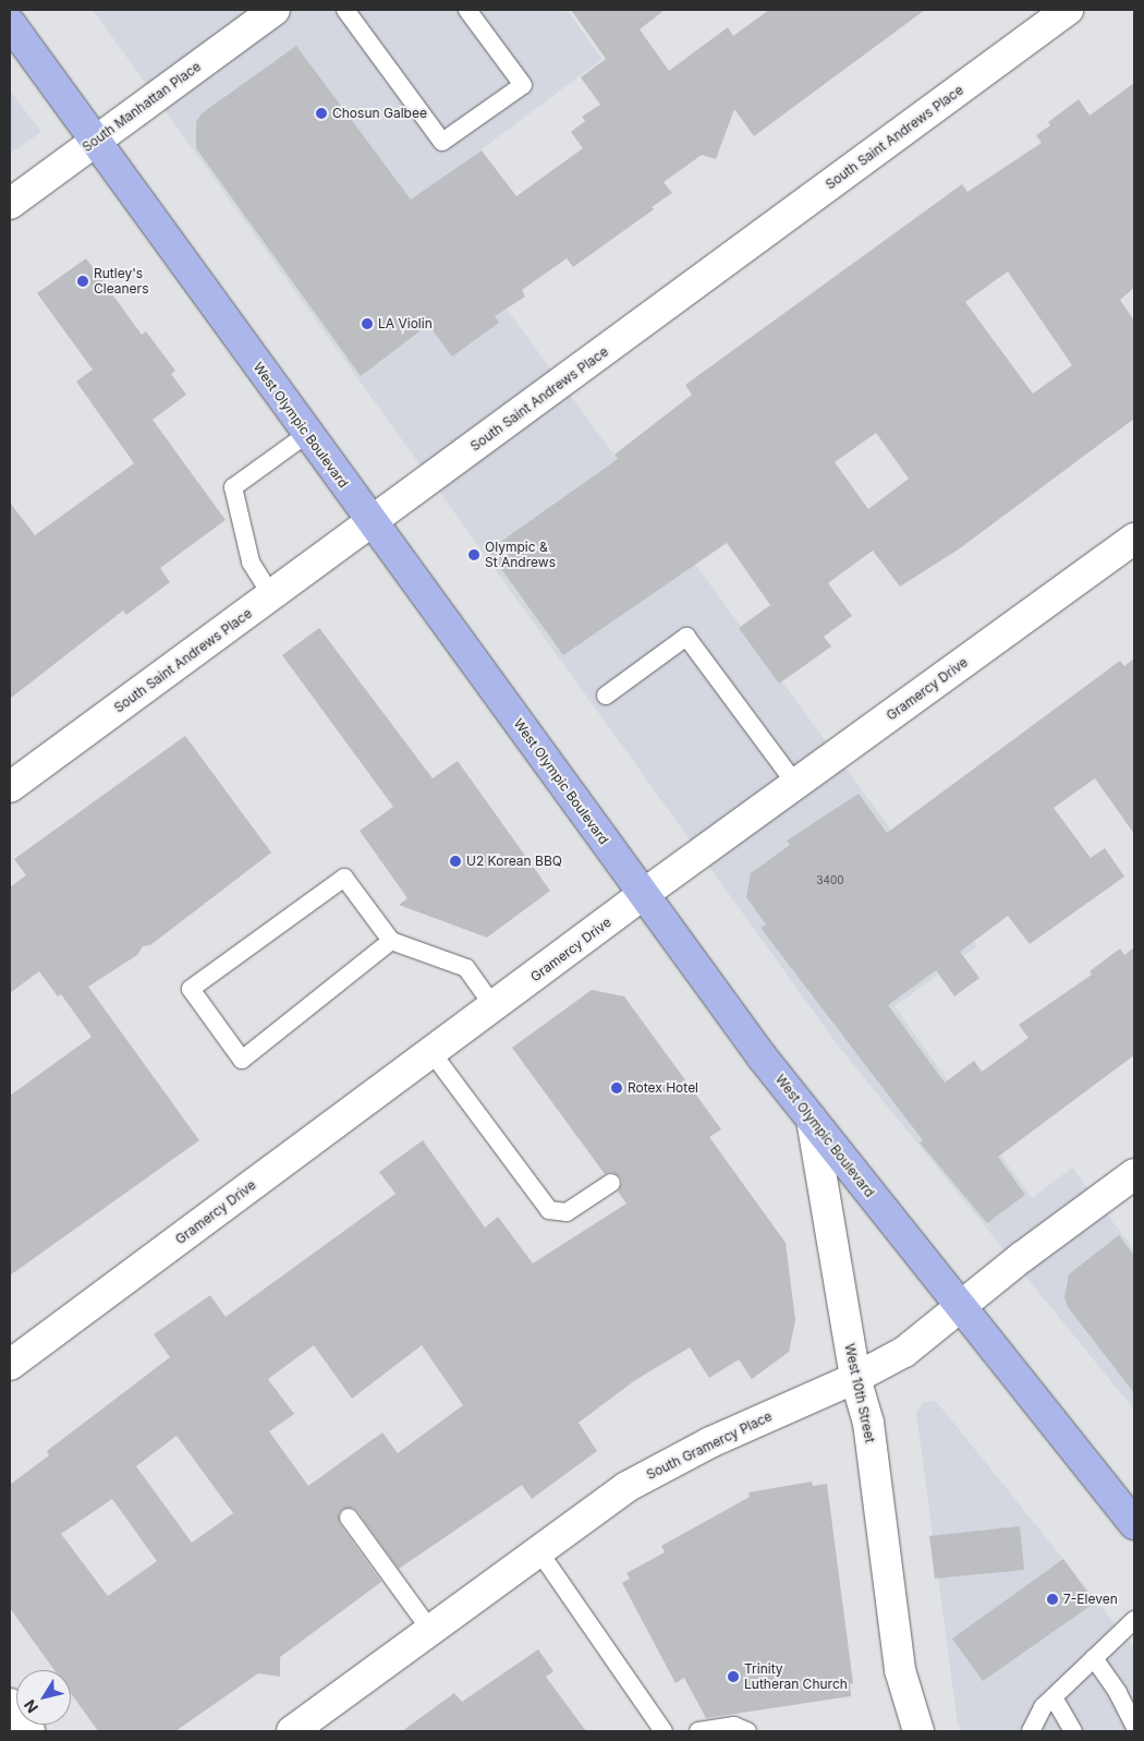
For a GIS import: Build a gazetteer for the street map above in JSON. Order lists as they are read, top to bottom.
{
  "streets": {
    "main road": ["West Olympic Boulevard"],
    "street": [
      "South Manhattan Place",
      "South Saint Andrews Place",
      "Gramercy Drive",
      "West 10th Street",
      "South Gramercy Place"
    ]
  },
  "crossings": [
    ["South Manhattan Place", "West Olympic Boulevard"],
    ["South Saint Andrews Place", "West Olympic Boulevard"],
    ["West Olympic Boulevard", "Gramercy Drive"],
    ["West Olympic Boulevard", "West 10th Street"],
    ["West Olympic Boulevard", "South Gramercy Place"],
    ["West 10th Street", "South Gramercy Place"]
  ],
  "places": [
    "Chosun Galbee",
    "Rutley's Cleaners",
    "LA Violin",
    "Olympic & St Andrews",
    "U2 Korean BBQ",
    "Rotex Hotel",
    "7-Eleven",
    "Trinity Lutheran Church"
  ],
  "house_numbers": ["3400"],
  "north": "bottom left"
}
